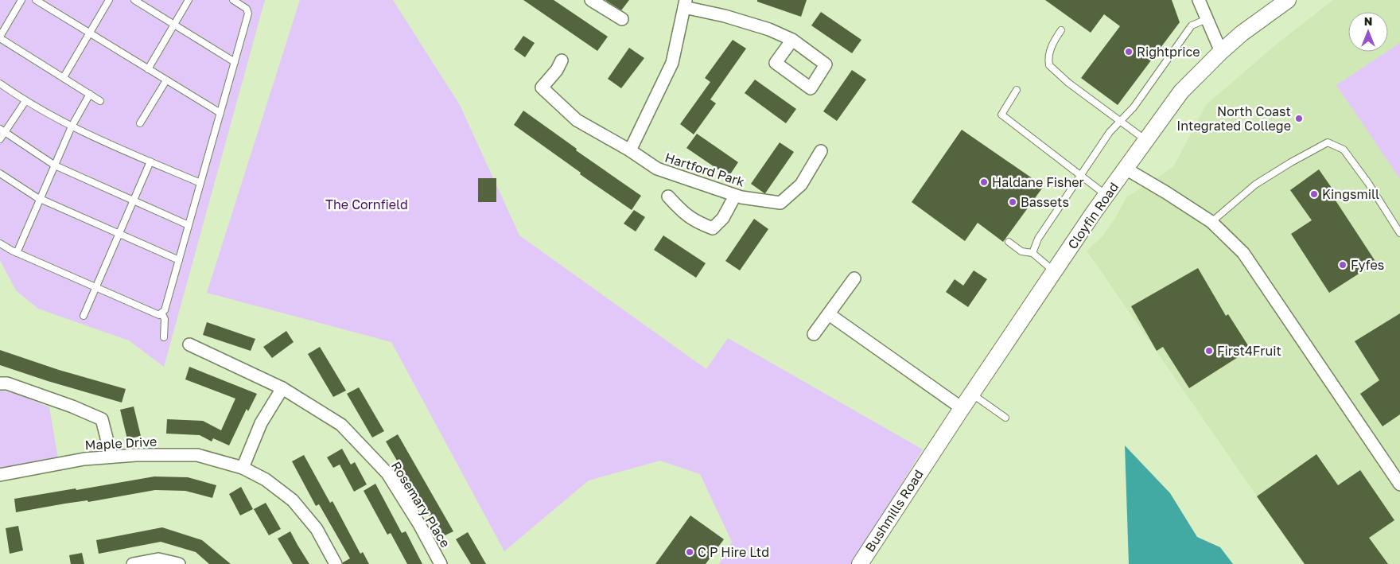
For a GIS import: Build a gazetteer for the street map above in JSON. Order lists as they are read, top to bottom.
{
  "streets": {
    "main road": ["Cloyfin Road", "Bushmills Road"],
    "street": ["Hartford Park", "Maple Drive", "Rosemary Place"]
  },
  "crossings": [
    ["Cloyfin Road", "Bushmills Road"]
  ],
  "parks": ["The Cornfield"],
  "places": [
    "Rightprice",
    "North Coast Integrated College",
    "Haldane Fisher",
    "Kingsmill",
    "Bassets",
    "Fyfes",
    "First4Fruit",
    "C P Hire Ltd"
  ],
  "north": "top"
}
